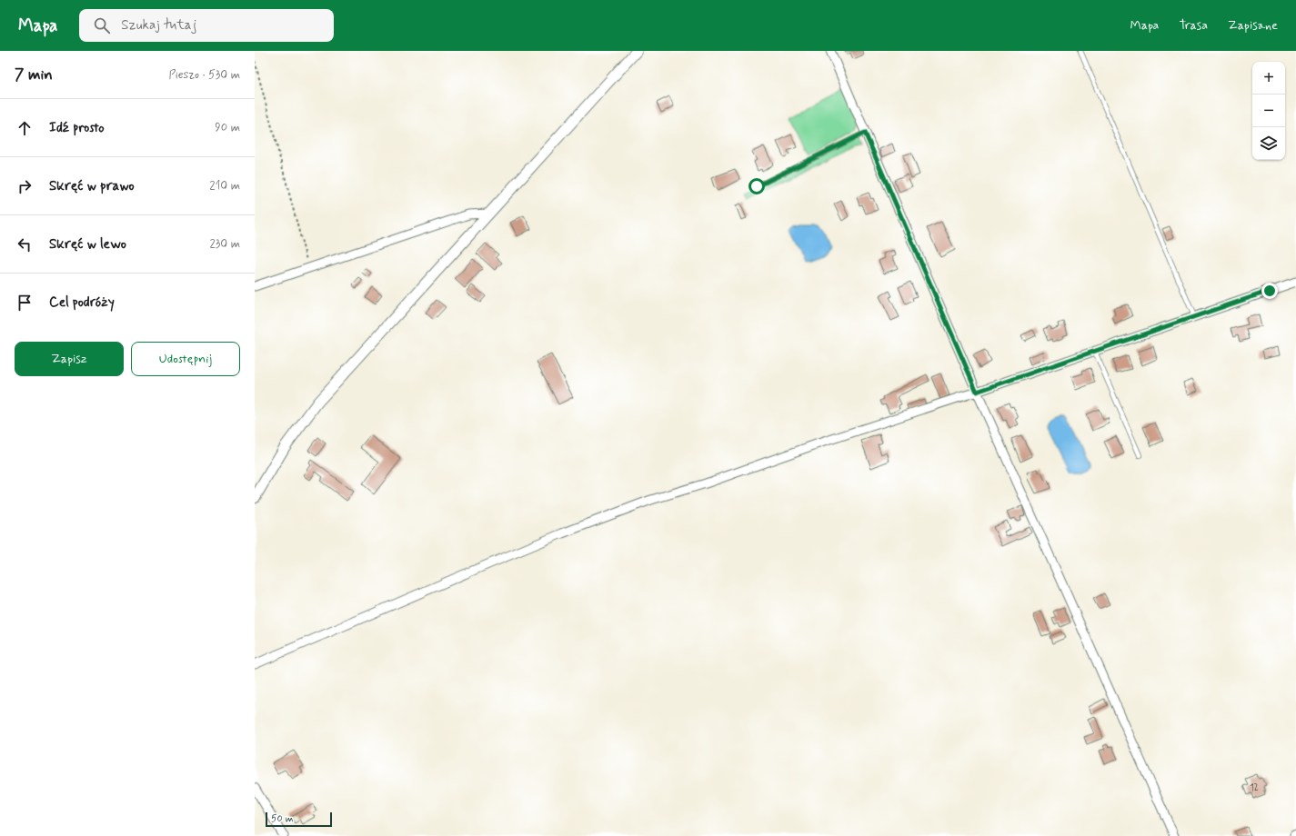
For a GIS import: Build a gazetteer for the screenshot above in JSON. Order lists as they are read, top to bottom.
{
  "house_numbers": ["12"],
  "scale_bar": "50 m",
  "page": {
    "header": "Mapa",
    "search": "Szukaj tutaj",
    "nav": ["Mapa", "Trasa", "Zapisane"],
    "heading": ["7 min", "Pieszo · 530 m"],
    "map_buttons": ["+", "−"],
    "list": [
      ["Idź prosto", "90 m"],
      ["Skręć w prawo", "210 m"],
      ["Skręć w lewo", "230 m"],
      "Cel podróży"
    ],
    "buttons": ["Zapisz", "Udostępnij"],
    "scale": "50 m"
  }
}
